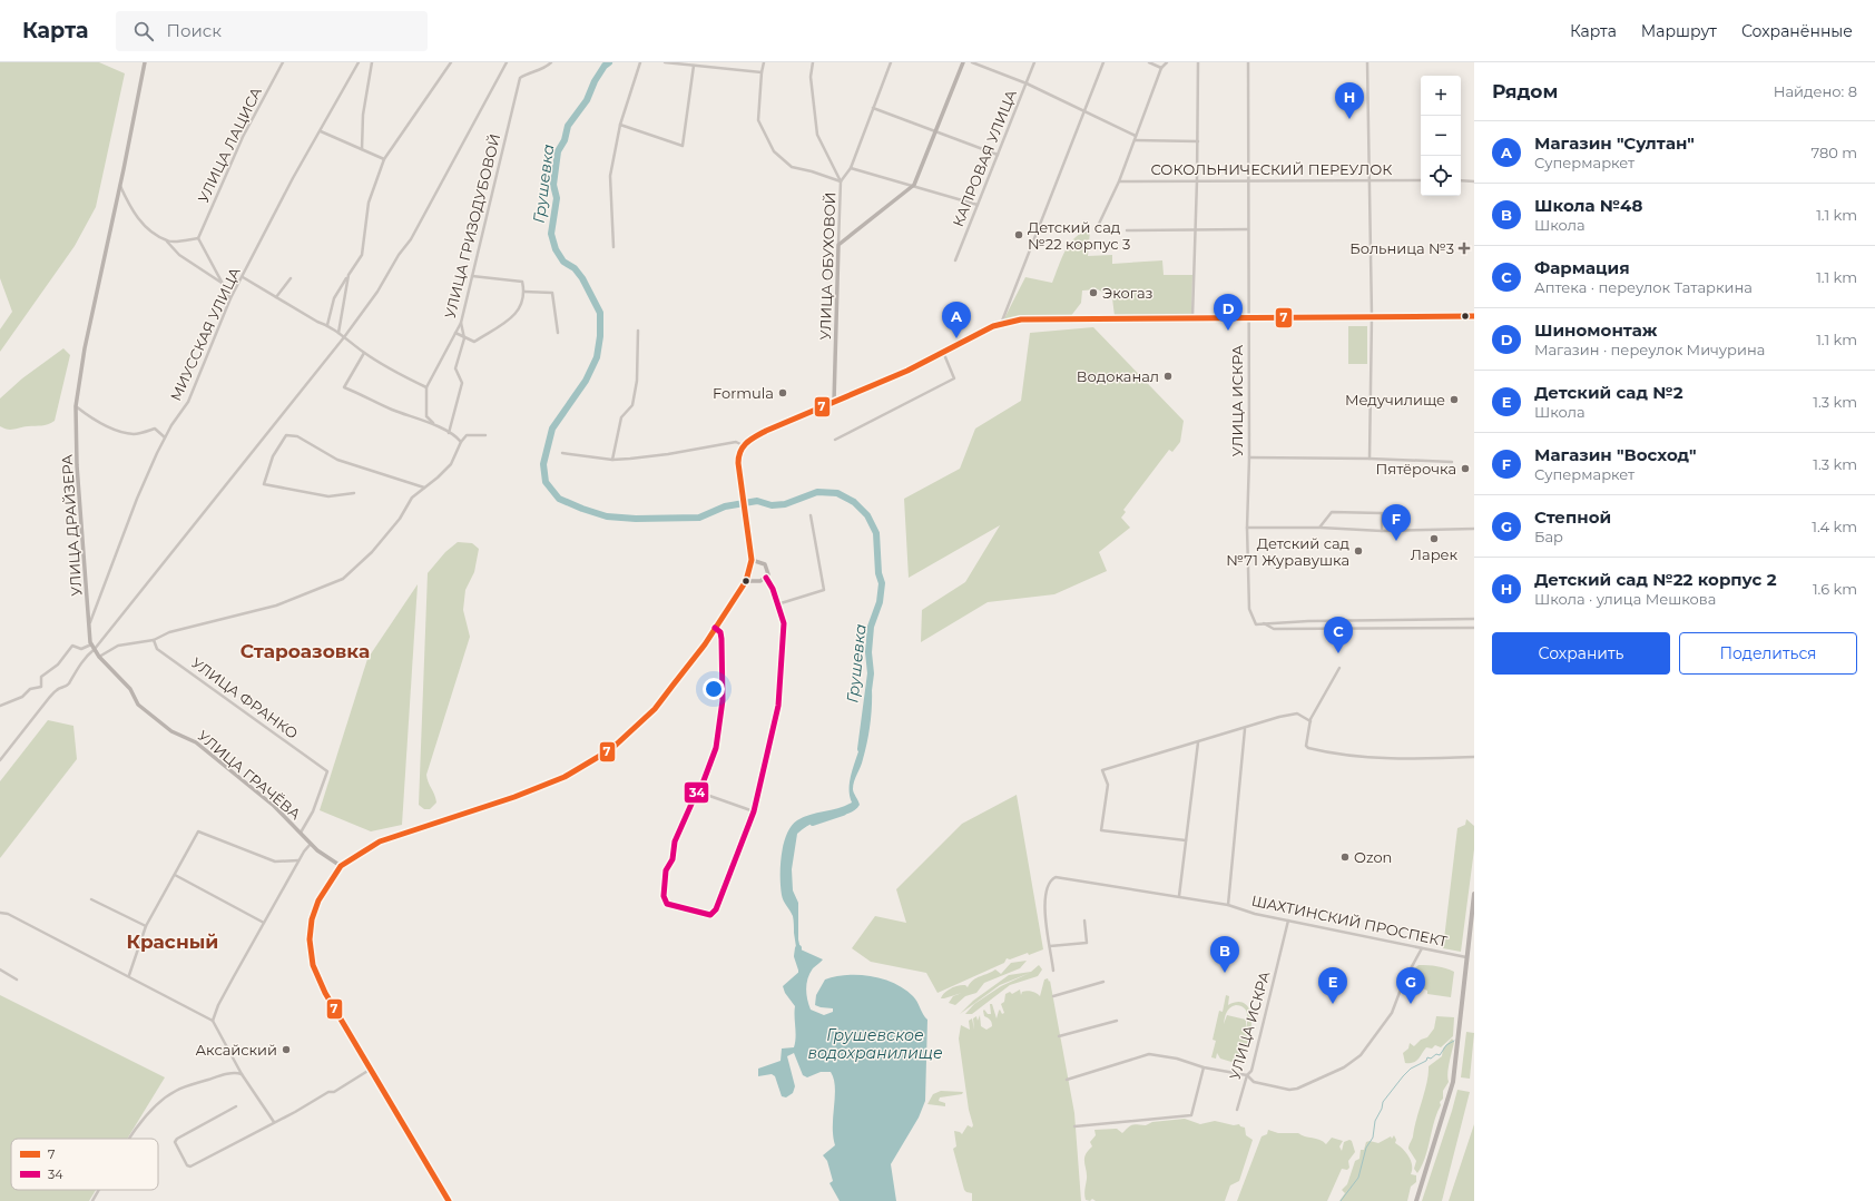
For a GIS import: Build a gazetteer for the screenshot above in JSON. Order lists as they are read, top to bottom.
{
  "streets": {
    "main road": ["УЛИЦА ОБУХОВОЙ", "УЛИЦА ДРАЙЗЕРА", "УЛИЦА ГРАЧЁВА"],
    "street": [
      "УЛИЦА ЛАЦИСА",
      "КАПРОВАЯ УЛИЦА",
      "СОКОЛЬНИЧЕСКИЙ ПЕРЕУЛОК",
      "УЛИЦА ГРИЗОДУБОВОЙ",
      "МИУССКАЯ УЛИЦА",
      "УЛИЦА ИСКРА",
      "УЛИЦА ФРАНКО",
      "ШАХТИНСКИЙ ПРОСПЕКТ"
    ]
  },
  "crossings": [
    ["СОКОЛЬНИЧЕСКИЙ ПЕРЕУЛОК", "УЛИЦА ИСКРА"],
    ["МИУССКАЯ УЛИЦА", "УЛИЦА ДРАЙЗЕРА"],
    ["УЛИЦА ИСКРА", "ШАХТИНСКИЙ ПРОСПЕКТ"],
    ["УЛИЦА ДРАЙЗЕРА", "УЛИЦА ГРАЧЁВА"],
    ["УЛИЦА ФРАНКО", "УЛИЦА ГРАЧЁВА"]
  ],
  "districts": ["Староазовка", "Красный"],
  "water": ["Грушевка", "Грушевское водохранилище"],
  "places": {
    "other": [
      "Детский сад №22 корпус 3",
      "Экогаз",
      "Водоканал",
      "Formula",
      "Медучилище",
      "Пятёрочка",
      "Ларек",
      "Детский сад №71 Журавушка",
      "Ozon",
      "Аксайский"
    ],
    "health": ["Больница №3"]
  },
  "lines": ["transit line 7", "transit line 34"],
  "legend": ["7", "34"],
  "page": {
    "header": "Карта",
    "search": "Поиск",
    "nav": ["Карта", "Маршрут", "Сохранённые"],
    "heading": ["Рядом", "Найдено: 8"],
    "map_buttons": ["+", "−"],
    "pins": [
      "H",
      "D",
      "A",
      "F",
      "C",
      "B",
      "E",
      "G"
    ],
    "list": [
      {
        "mark": "A",
        "name": "Магазин \"Султан\"",
        "note": "Супермаркет",
        "value": "780 m"
      },
      {
        "mark": "B",
        "name": "Школа №48",
        "note": "Школа",
        "value": "1.1 km"
      },
      {
        "mark": "C",
        "name": "Фармация",
        "note": "Аптека · переулок Татаркина",
        "value": "1.1 km"
      },
      {
        "mark": "D",
        "name": "Шиномонтаж",
        "note": "Магазин · переулок Мичурина",
        "value": "1.1 km"
      },
      {
        "mark": "E",
        "name": "Детский сад №2",
        "note": "Школа",
        "value": "1.3 km"
      },
      {
        "mark": "F",
        "name": "Магазин \"Восход\"",
        "note": "Супермаркет",
        "value": "1.3 km"
      },
      {
        "mark": "G",
        "name": "Степной",
        "note": "Бар",
        "value": "1.4 km"
      },
      {
        "mark": "H",
        "name": "Детский сад №22 корпус 2",
        "note": "Школа · улица Мешкова",
        "value": "1.6 km"
      }
    ],
    "buttons": ["Сохранить", "Поделиться"]
  }
}
